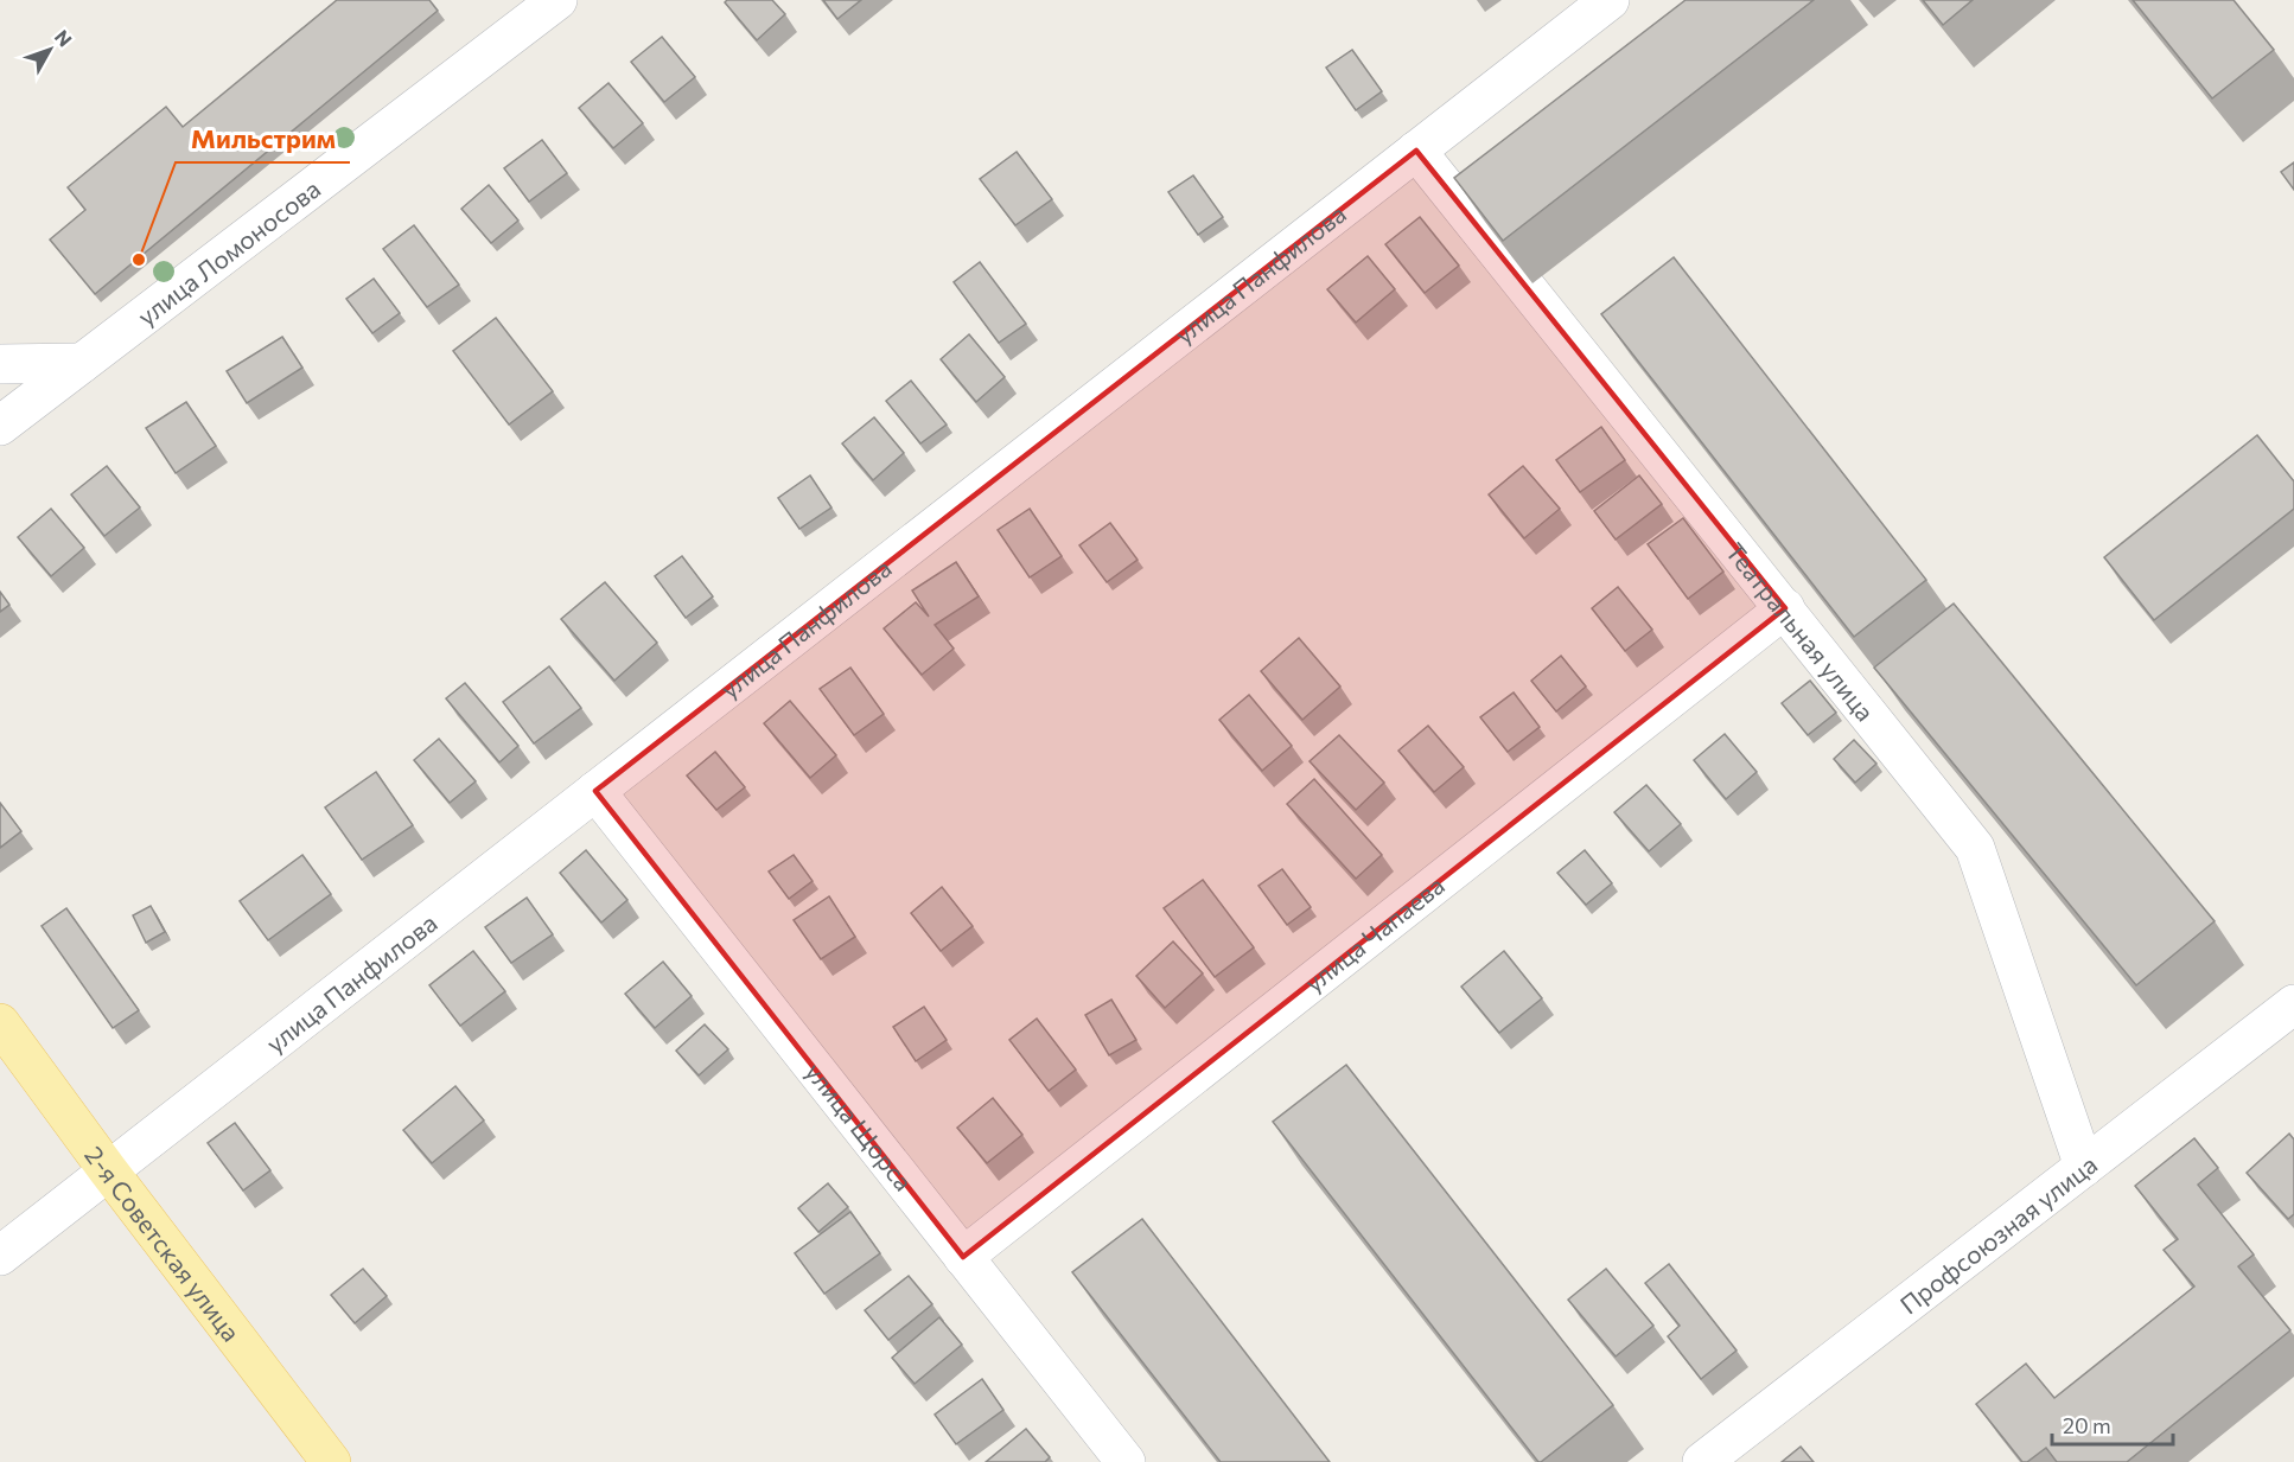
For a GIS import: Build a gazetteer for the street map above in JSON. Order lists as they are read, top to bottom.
{
  "streets": {
    "main road": ["2-я Советская улица"],
    "street": [
      "улица Ломоносова",
      "улица Панфилова",
      "Театральная улица",
      "улица Чапаева",
      "улица Щорса",
      "Профсоюзная улица"
    ]
  },
  "crossings": [
    ["улица Панфилова", "Театральная улица"],
    ["улица Панфилова", "улица Щорса"],
    ["улица Панфилова", "2-я Советская улица"],
    ["Театральная улица", "улица Чапаева"],
    ["Театральная улица", "Профсоюзная улица"],
    ["улица Чапаева", "улица Щорса"]
  ],
  "places": ["Мильстрим"],
  "scale_bar": "20 m",
  "north": "top right"
}
